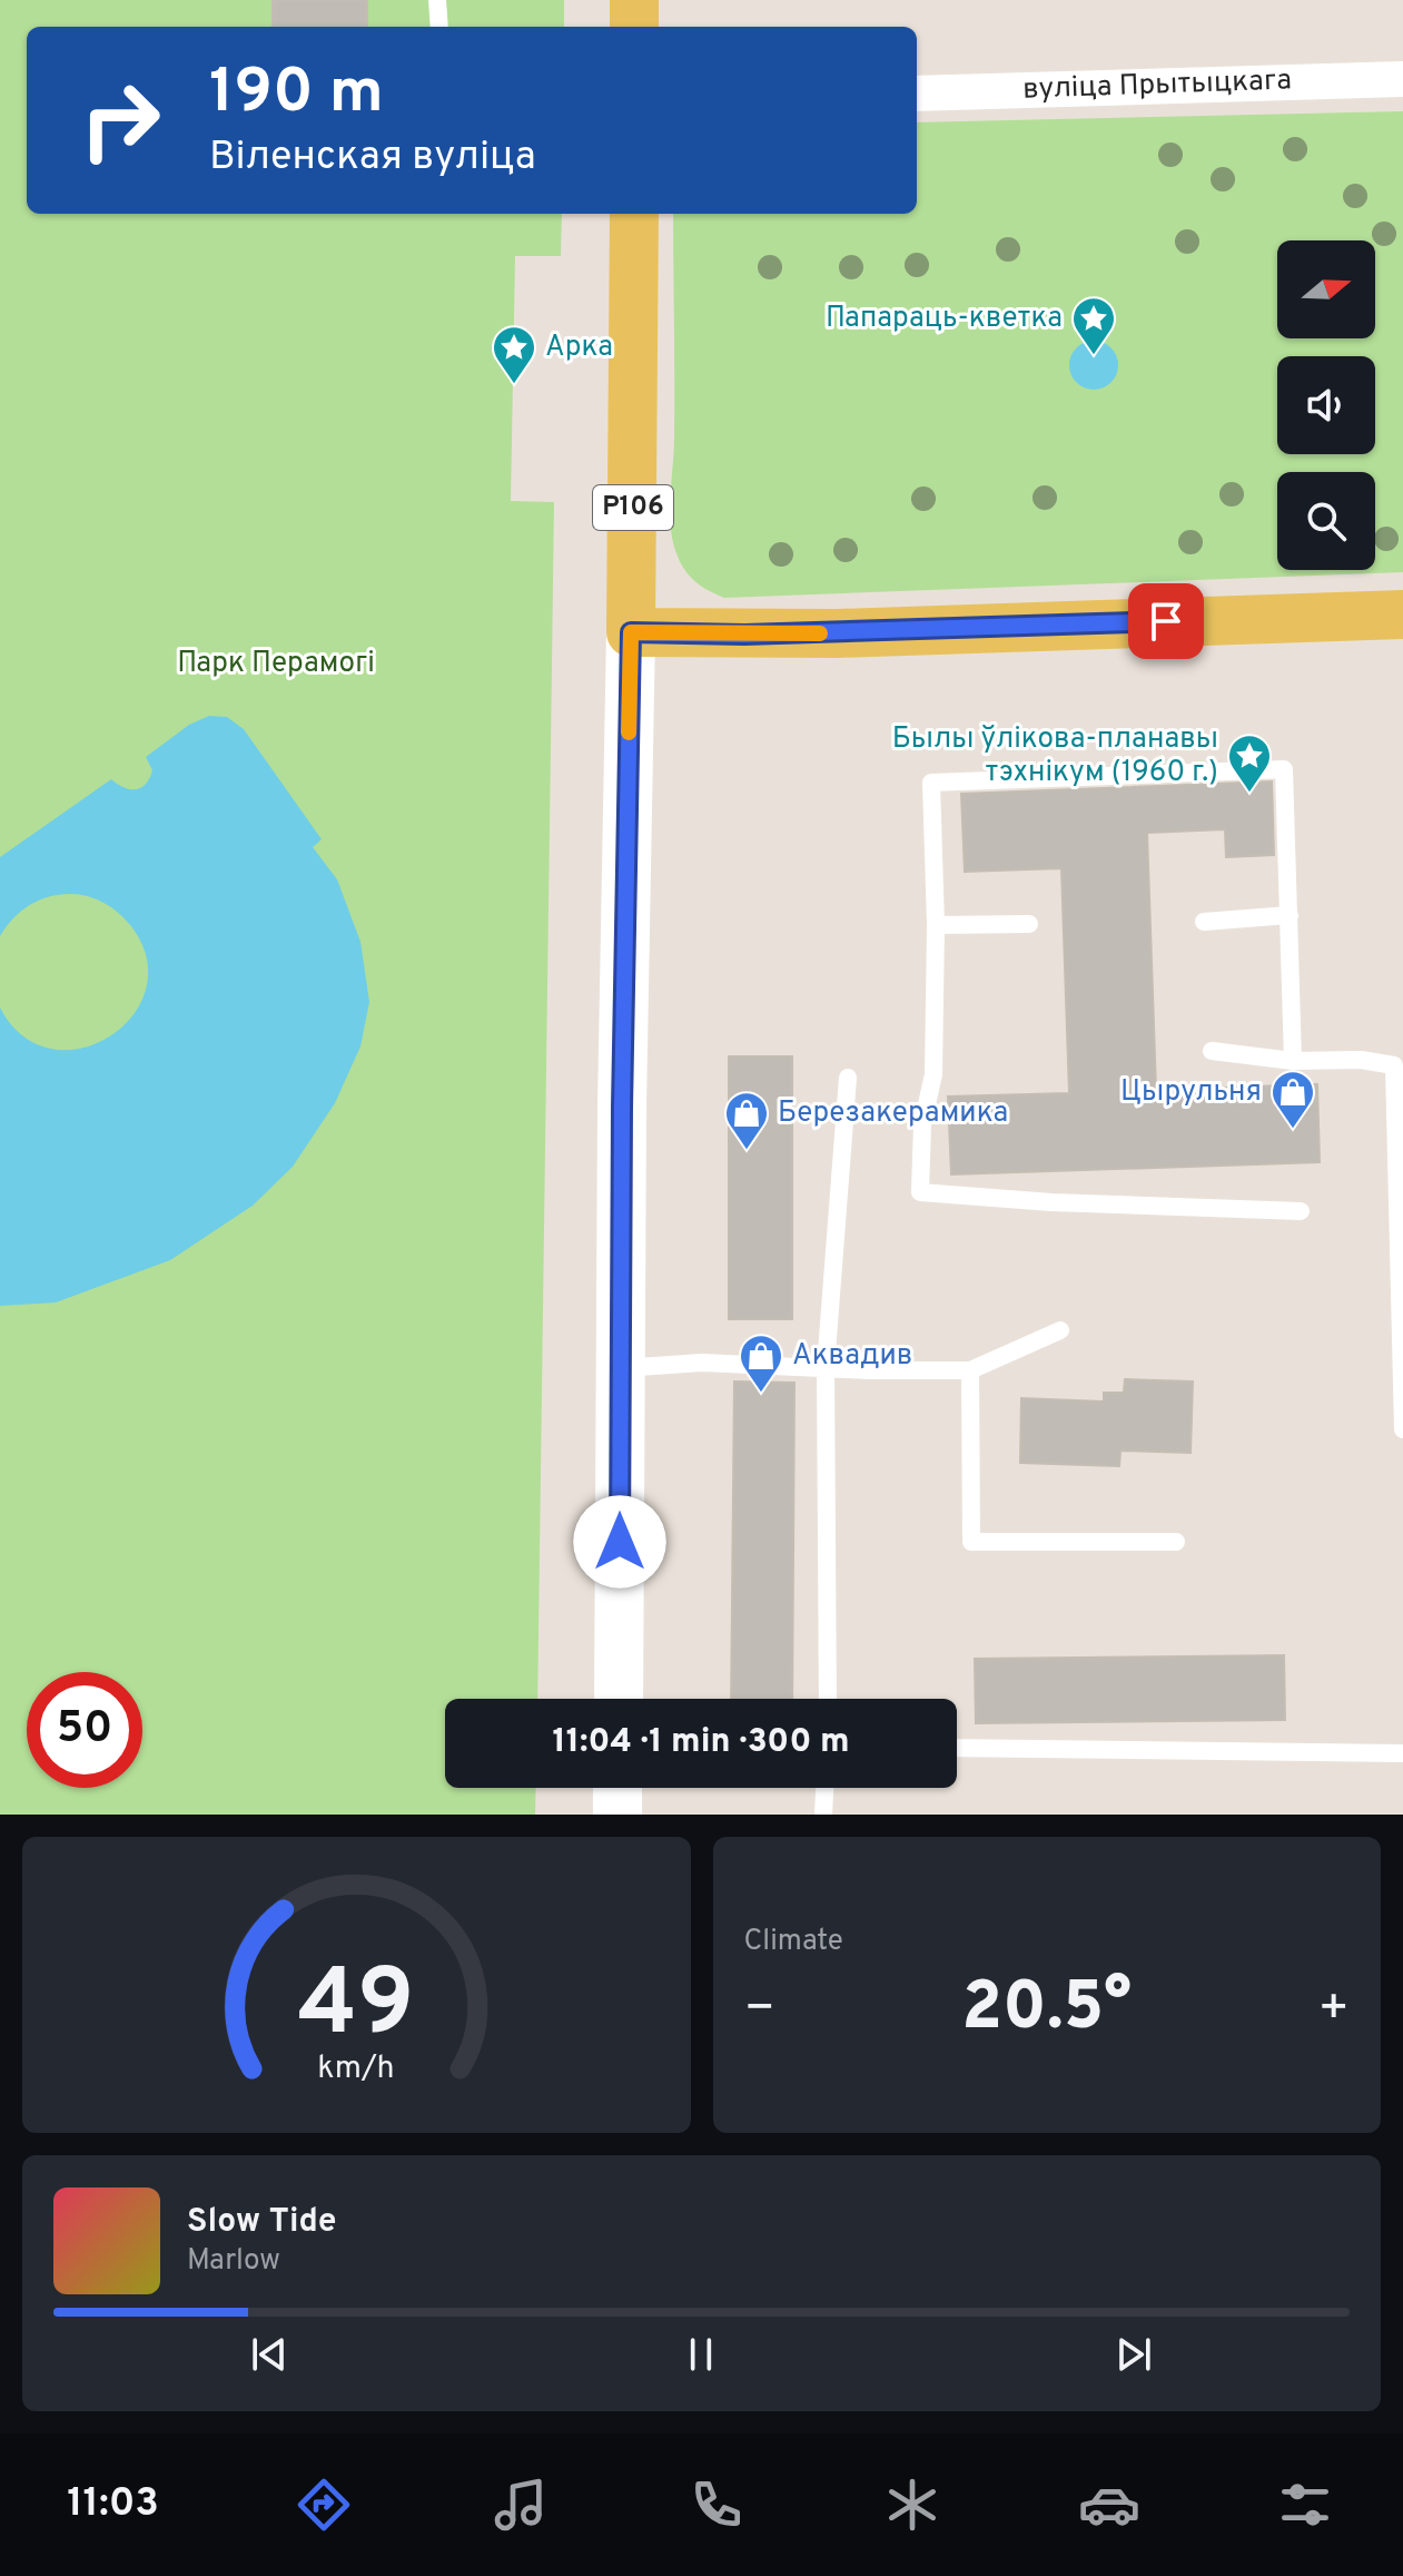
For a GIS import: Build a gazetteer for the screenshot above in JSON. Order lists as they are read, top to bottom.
{
  "streets": {
    "main road": ["Р106"],
    "street": ["вуліца Прытыцкага"]
  },
  "parks": ["Парк Перамогі"],
  "places": {
    "place": ["Папараць-кветка", "Арка", "Былы ўлікова-планавы тэхнікум (1960 г.)"],
    "shop": ["Цырульня", "Березакерамика", "Аквадив"]
  },
  "north": "right",
  "page": {
    "turn": ["190 m", "Віленская вуліца"],
    "limit": "50",
    "trip": "11:04 · 1 min · 300 m",
    "tile": "Climate",
    "heat": ["−", "20.5°", "+"],
    "song": ["Slow Tide", "Marlow"],
    "tabs": "11:03",
    "gauge": ["49", "km/h"]
  }
}
